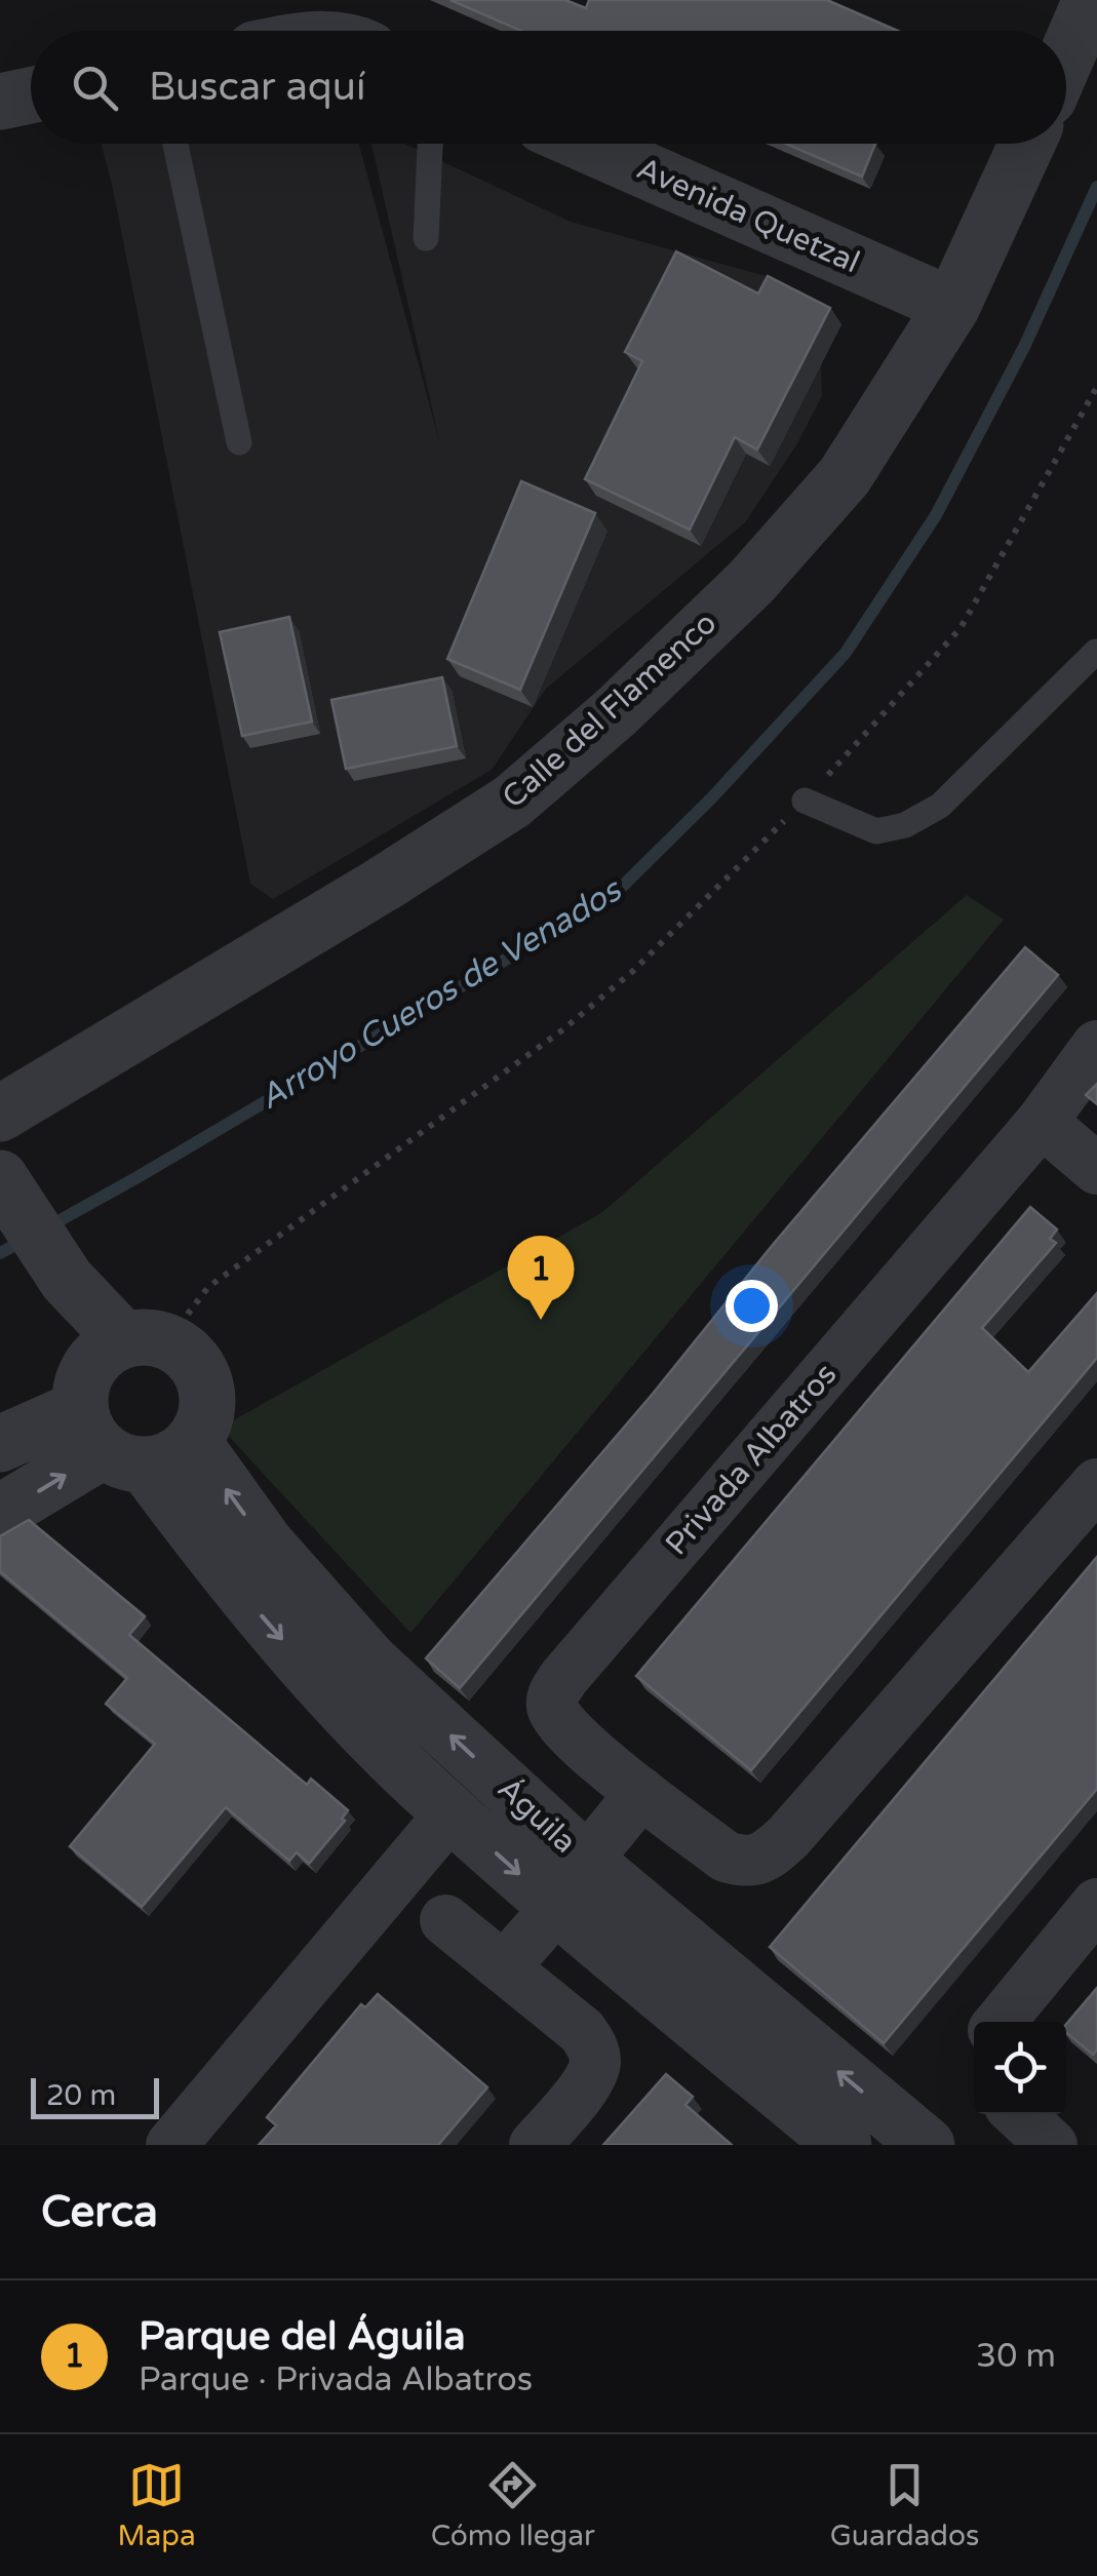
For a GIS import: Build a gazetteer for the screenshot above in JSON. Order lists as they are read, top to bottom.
{
  "streets": {
    "street": [
      "Avenida Quetzal",
      "Calle del Flamenco",
      "Privada Albatros",
      "Águila"
    ]
  },
  "crossings": [
    ["Avenida Quetzal", "Calle del Flamenco"]
  ],
  "water": ["Arroyo Cueros de Venados"],
  "scale_bar": "20 m",
  "page": {
    "search": "Buscar aquí",
    "pins": "1",
    "scale": "20 m",
    "heading": "Cerca",
    "list": [
      {
        "mark": "1",
        "name": "Parque del Águila",
        "note": "Parque · Privada Albatros",
        "value": "30 m"
      }
    ],
    "nav": ["Mapa", "Cómo llegar", "Guardados"]
  }
}
